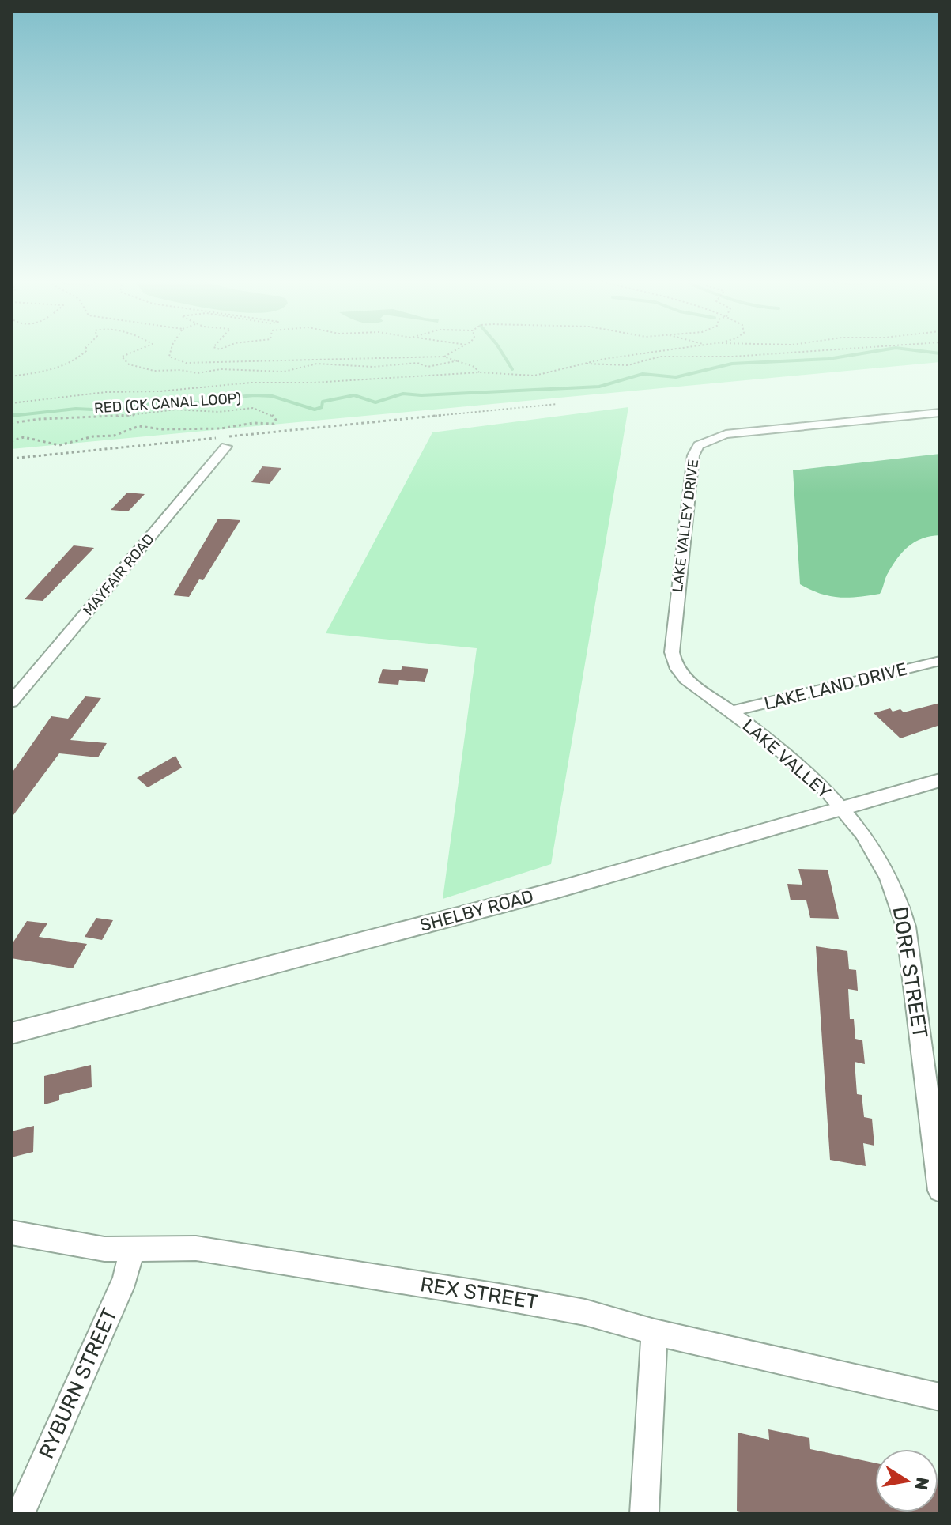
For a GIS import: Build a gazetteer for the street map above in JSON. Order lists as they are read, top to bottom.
{
  "streets": {
    "street": [
      "LAKE VALLEY DRIVE",
      "MAYFAIR ROAD",
      "LAKE LAND DRIVE",
      "LAKE VALLEY",
      "SHELBY ROAD",
      "DORF STREET",
      "REX STREET",
      "RYBURN STREET"
    ],
    "path": ["RED (CK CANAL LOOP)"]
  },
  "crossings": [
    ["LAKE VALLEY DRIVE", "LAKE LAND DRIVE"],
    ["LAKE VALLEY DRIVE", "LAKE VALLEY"],
    ["LAKE LAND DRIVE", "LAKE VALLEY"],
    ["LAKE VALLEY", "SHELBY ROAD"],
    ["LAKE VALLEY", "DORF STREET"],
    ["SHELBY ROAD", "DORF STREET"],
    ["REX STREET", "RYBURN STREET"]
  ],
  "north": "right"
}
